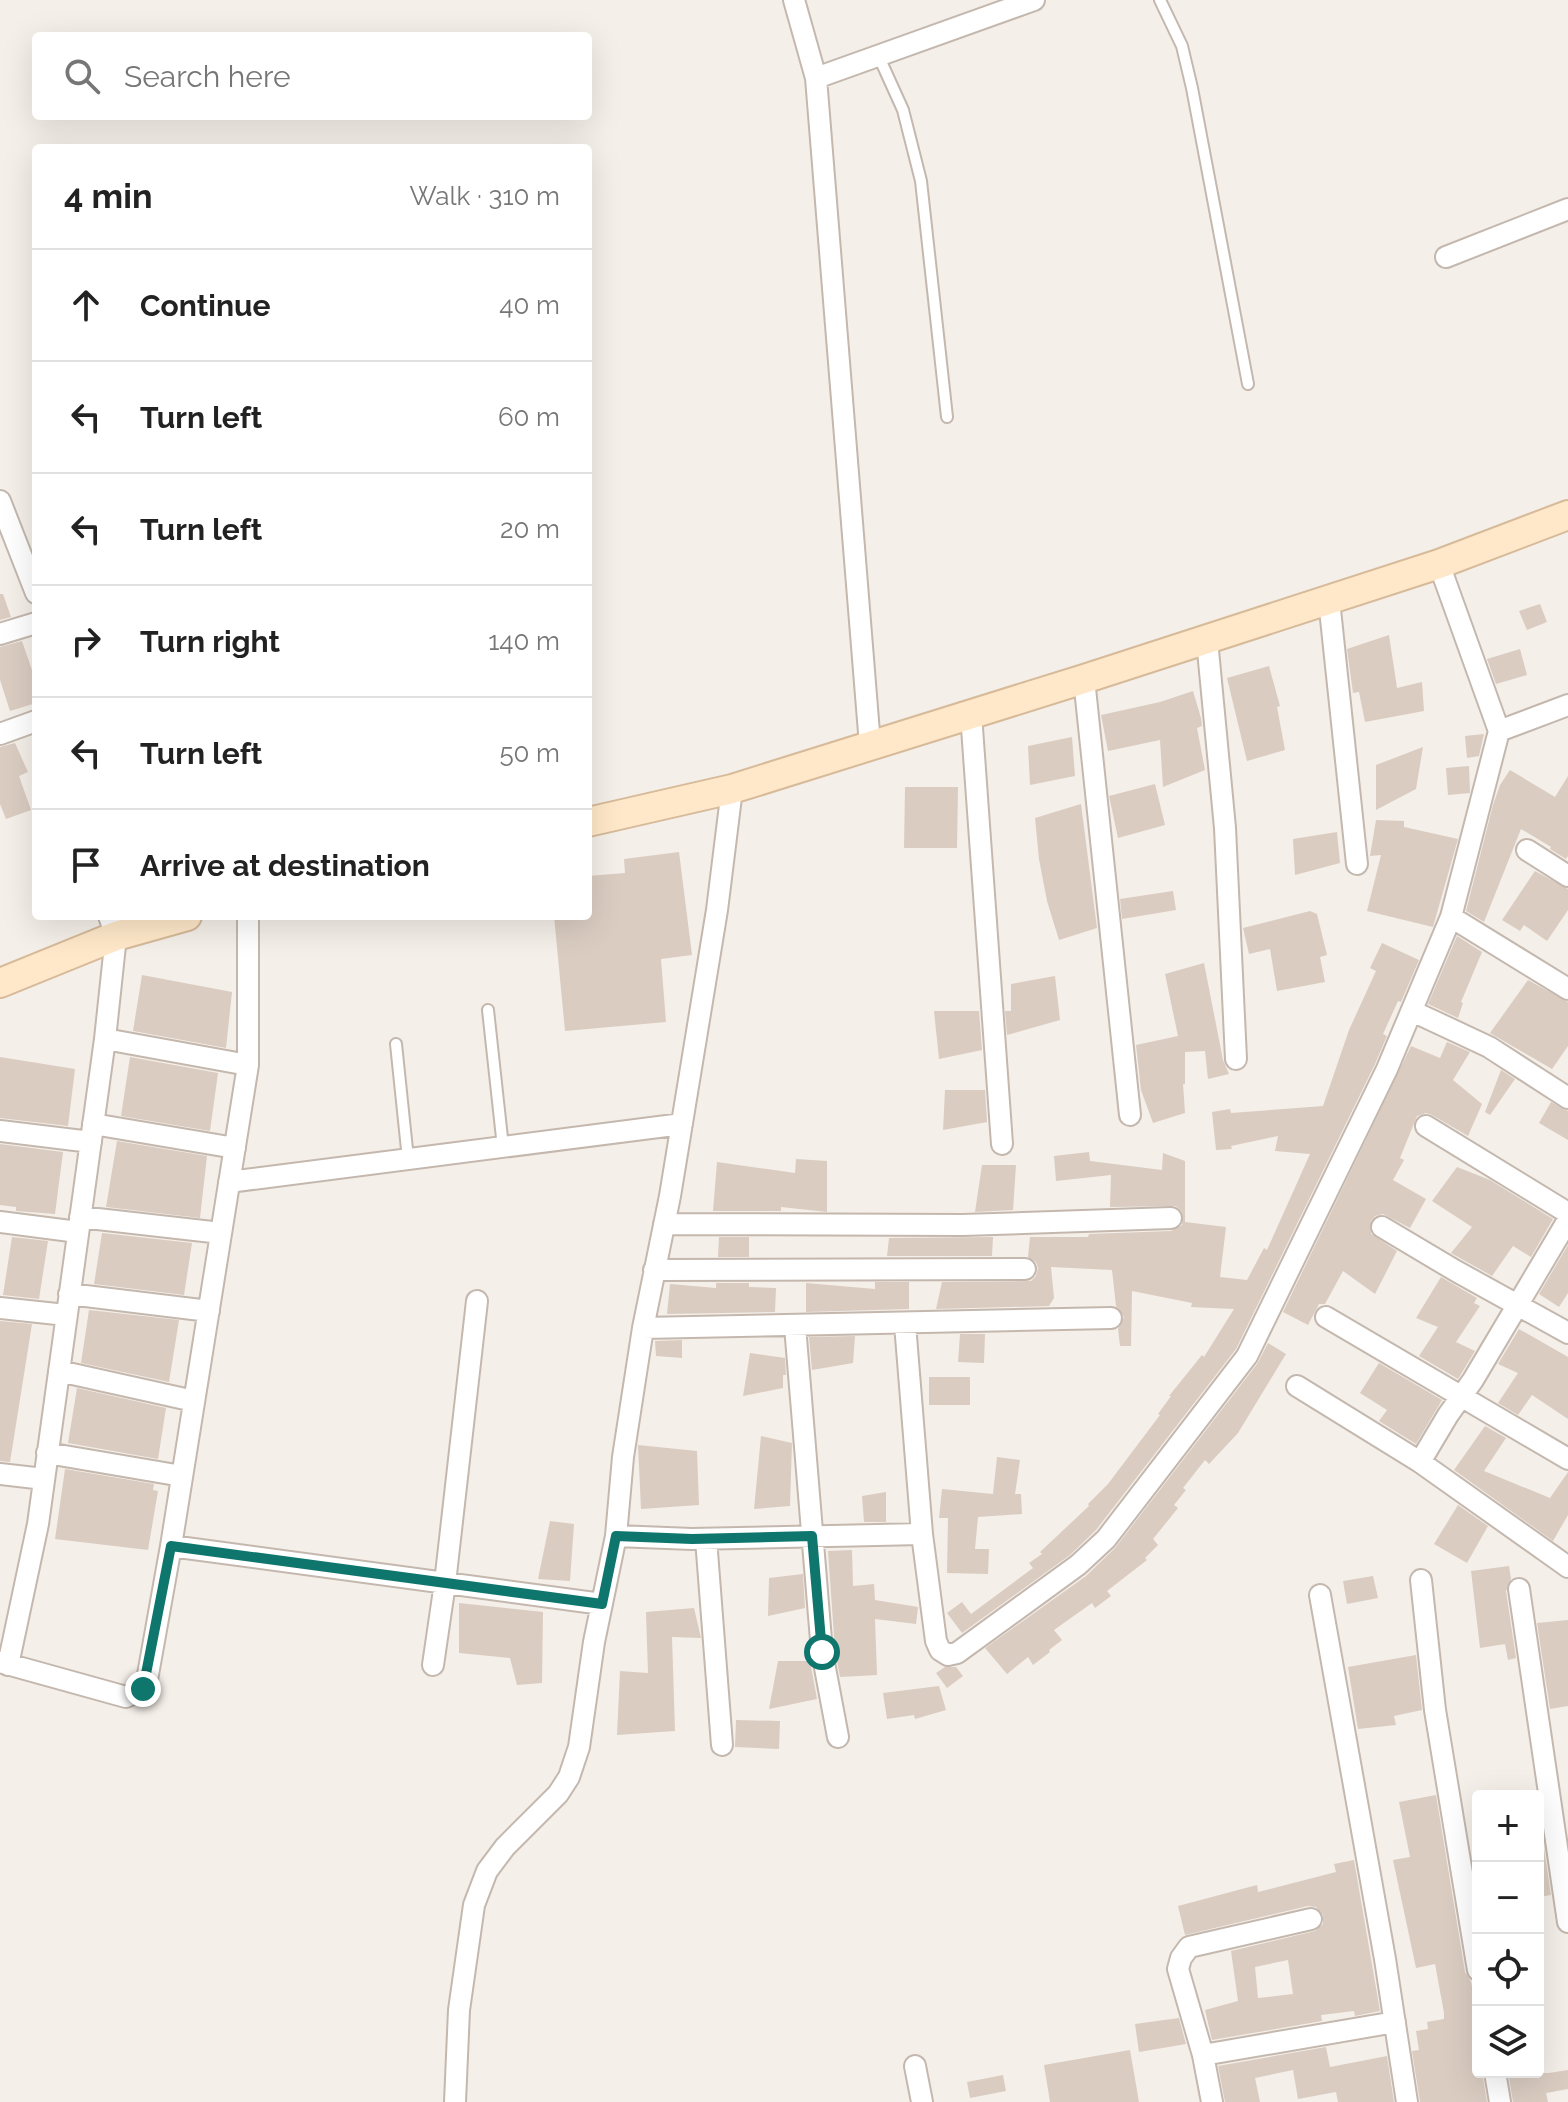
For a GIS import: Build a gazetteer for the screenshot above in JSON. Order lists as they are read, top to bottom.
{
  "page": {
    "search": "Search here",
    "heading": ["4 min", "Walk · 310 m"],
    "list": [
      ["Continue", "40 m"],
      ["Turn left", "60 m"],
      ["Turn left", "20 m"],
      ["Turn right", "140 m"],
      ["Turn left", "50 m"],
      "Arrive at destination"
    ],
    "map_buttons": ["+", "−"]
  }
}
